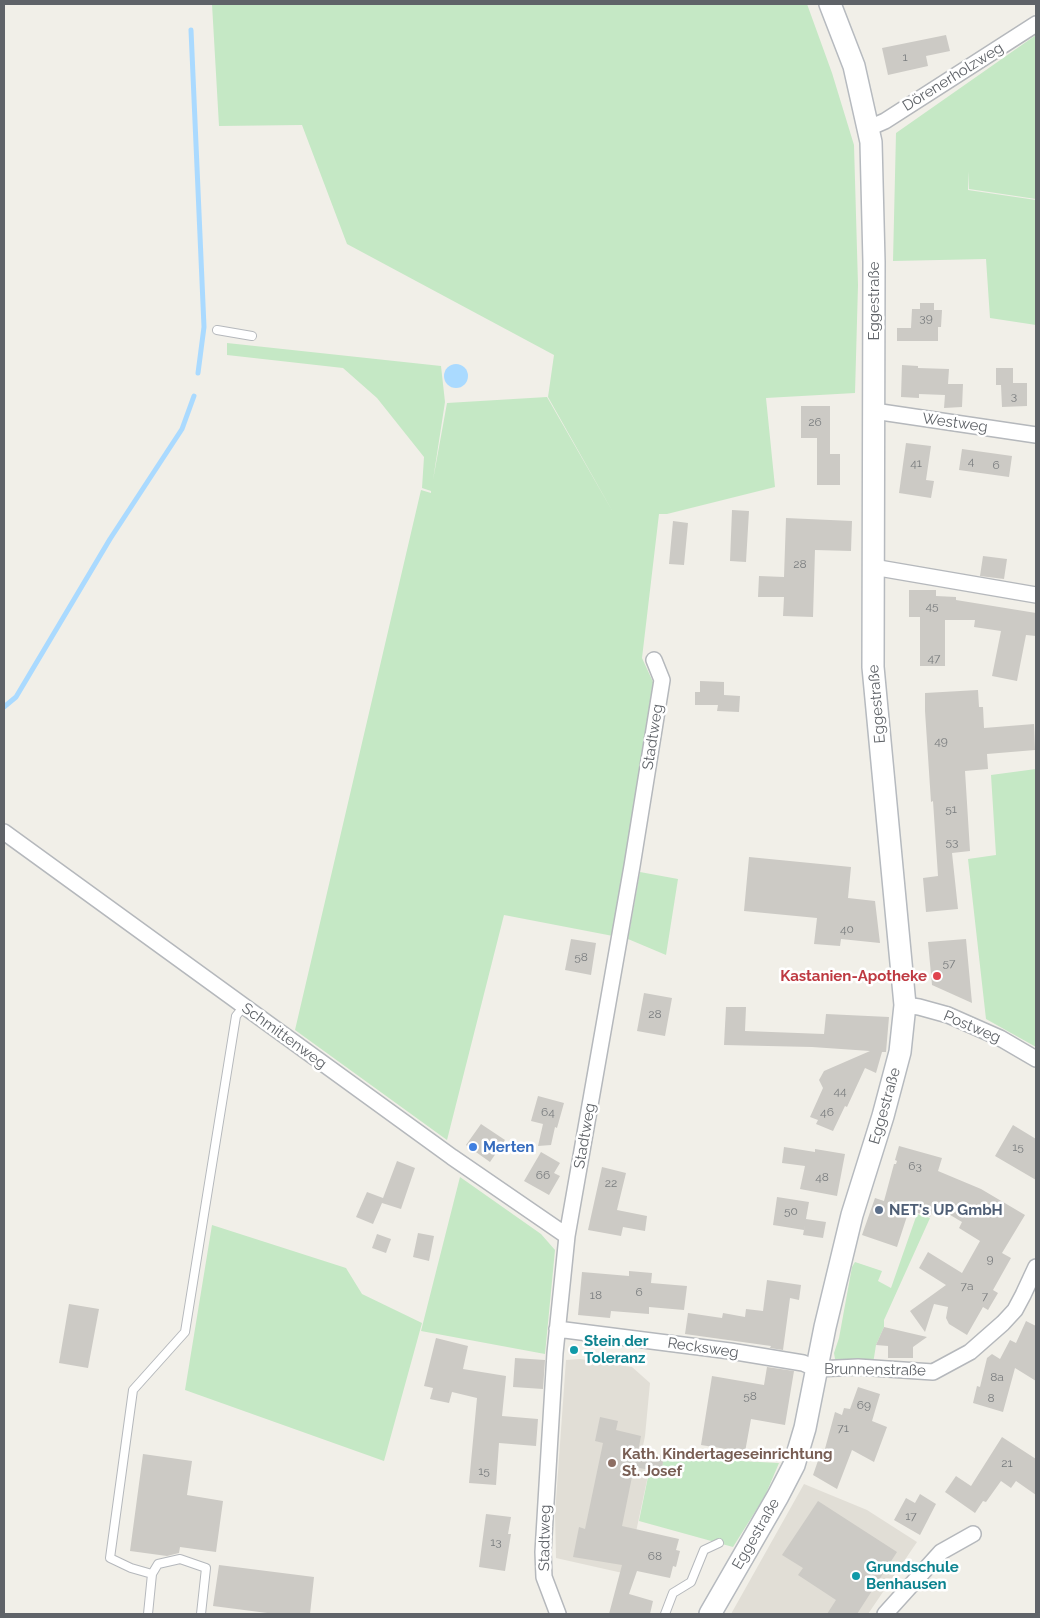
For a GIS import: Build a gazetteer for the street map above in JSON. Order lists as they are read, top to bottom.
{
  "streets": {
    "main road": ["Eggestraße"],
    "street": [
      "Dörenerholzweg",
      "Westweg",
      "Stadtweg",
      "Postweg",
      "Schmittenweg",
      "Recksweg",
      "Brunnenstraße"
    ]
  },
  "crossings": [
    ["Dörenerholzweg", "Eggestraße"],
    ["Eggestraße", "Westweg"],
    ["Eggestraße", "Postweg"],
    ["Eggestraße", "Recksweg"],
    ["Eggestraße", "Brunnenstraße"],
    ["Stadtweg", "Schmittenweg"],
    ["Stadtweg", "Recksweg"],
    ["Recksweg", "Brunnenstraße"]
  ],
  "places": [
    "Kastanien-Apotheke",
    "Merten",
    "NET's UP GmbH",
    "Stein der Toleranz",
    "Kath. Kindertageseinrichtung St. Josef",
    "Grundschule Benhausen"
  ],
  "house_numbers": [
    "1",
    "39",
    "3",
    "26",
    "4",
    "41",
    "6",
    "28",
    "45",
    "47",
    "49",
    "51",
    "53",
    "40",
    "58",
    "57",
    "28",
    "44",
    "64",
    "46",
    "15",
    "63",
    "66",
    "48",
    "22",
    "50",
    "9",
    "7a",
    "6",
    "18",
    "7",
    "8a",
    "58",
    "8",
    "69",
    "71",
    "21",
    "15",
    "17",
    "13",
    "68"
  ]
}
